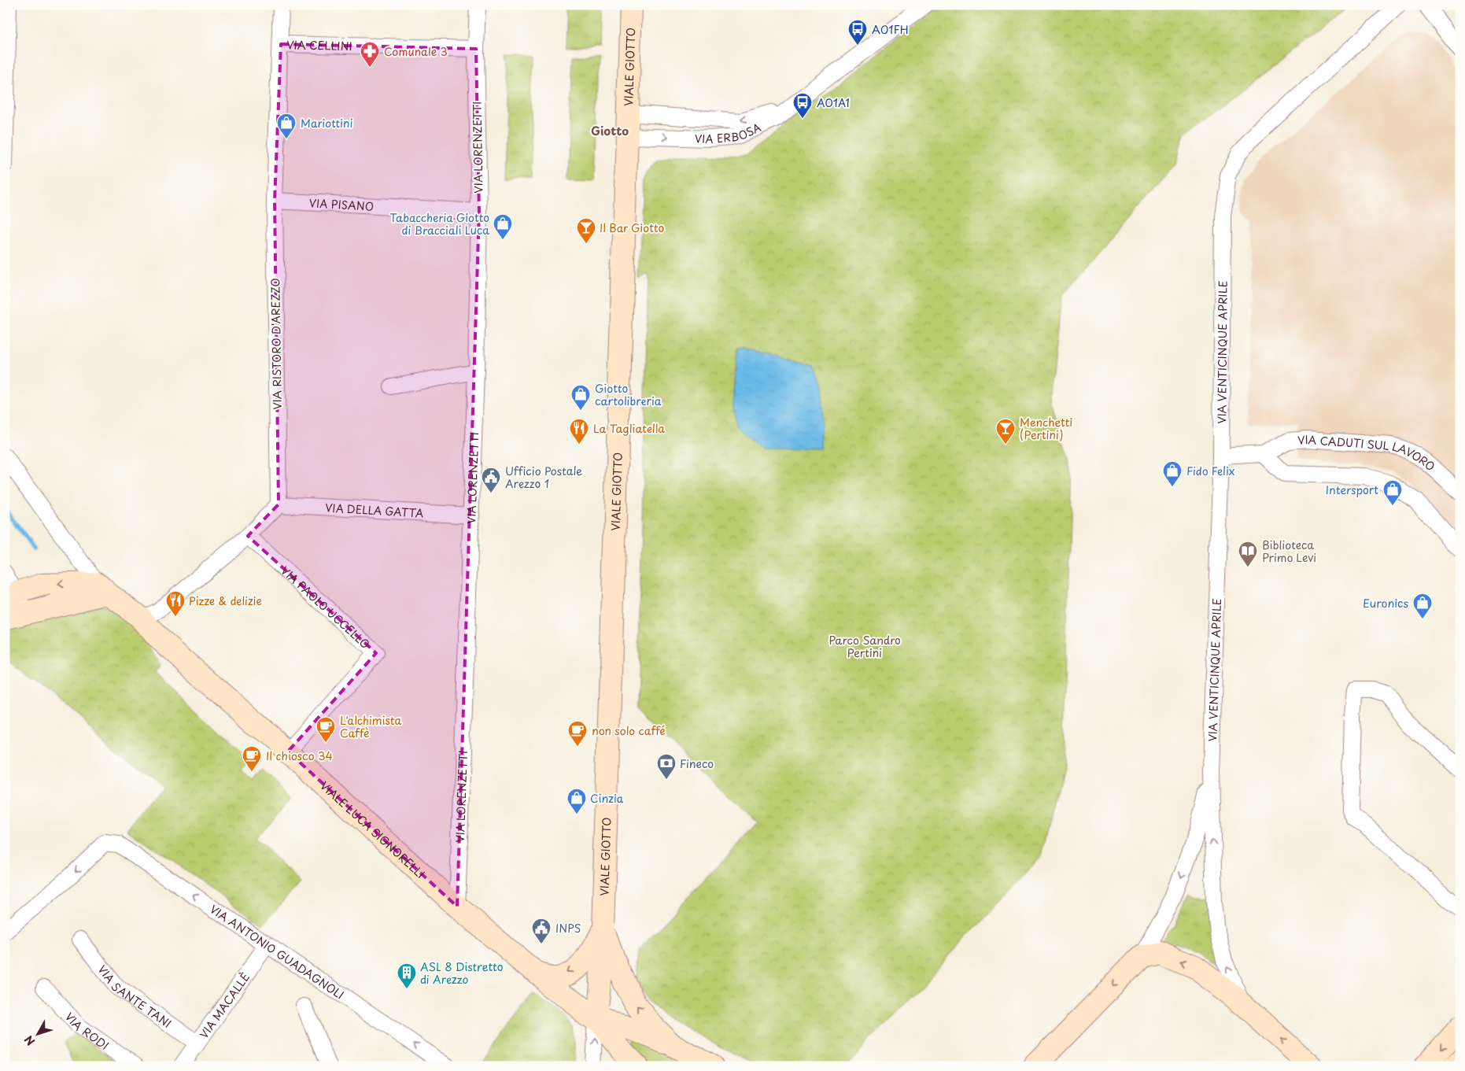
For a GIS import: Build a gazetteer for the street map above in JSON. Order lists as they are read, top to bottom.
{
  "streets": {
    "main road": ["VIALE GIOTTO", "VIA VENTICINQUE APRILE", "VIALE LUCA SIGNORELLI"],
    "street": [
      "VIA CELLINI",
      "VIA ERBOSA",
      "VIA LORENZETTI",
      "VIA PISANO",
      "VIA RISTORO D'AREZZO",
      "VIA CADUTI SUL LAVORO",
      "VIA DELLA GATTA",
      "VIA PAOLO UCCELLO",
      "VIA ANTONIO GUADAGNOLI",
      "VIA SANTE TANI",
      "VIA MACALLÈ",
      "VIA RODI"
    ]
  },
  "crossings": [
    ["VIA CELLINI", "VIA LORENZETTI"],
    ["VIA CELLINI", "VIA RISTORO D'AREZZO"],
    ["VIALE GIOTTO", "VIA ERBOSA"],
    ["VIALE GIOTTO", "VIALE LUCA SIGNORELLI"],
    ["VIA LORENZETTI", "VIA PISANO"],
    ["VIA LORENZETTI", "VIA DELLA GATTA"],
    ["VIA LORENZETTI", "VIALE LUCA SIGNORELLI"],
    ["VIA PISANO", "VIA RISTORO D'AREZZO"],
    ["VIA RISTORO D'AREZZO", "VIA DELLA GATTA"],
    ["VIA VENTICINQUE APRILE", "VIA CADUTI SUL LAVORO"],
    ["VIA PAOLO UCCELLO", "VIALE LUCA SIGNORELLI"],
    ["VIA ANTONIO GUADAGNOLI", "VIA MACALLÈ"],
    ["VIA SANTE TANI", "VIA MACALLÈ"]
  ],
  "one_way": ["VIA ANTONIO GUADAGNOLI"],
  "districts": ["Giotto"],
  "parks": ["Parco Sandro Pertini"],
  "places": {
    "bus stop": ["A01FH", "A01A1"],
    "pharmacy": ["Comunale 3"],
    "shop": [
      "Mariottini",
      "Tabaccheria Giotto di Bracciali Luca",
      "Giotto cartolibreria",
      "Fido Felix",
      "Intersport",
      "Euronics",
      "Cinzia"
    ],
    "bar": ["Il Bar Giotto", "Menchetti (Pertini)"],
    "restaurant": ["La Tagliatella", "Pizze & delizie"],
    "public building": ["Ufficio Postale Arezzo 1", "INPS"],
    "library": ["Biblioteca Primo Levi"],
    "cafe": ["L'alchimista Caffè", "non solo caffé", "Il chiosco 34"],
    "bank": ["Fineco"],
    "building": ["ASL 8 Distretto di Arezzo"]
  },
  "north": "bottom left"
}
